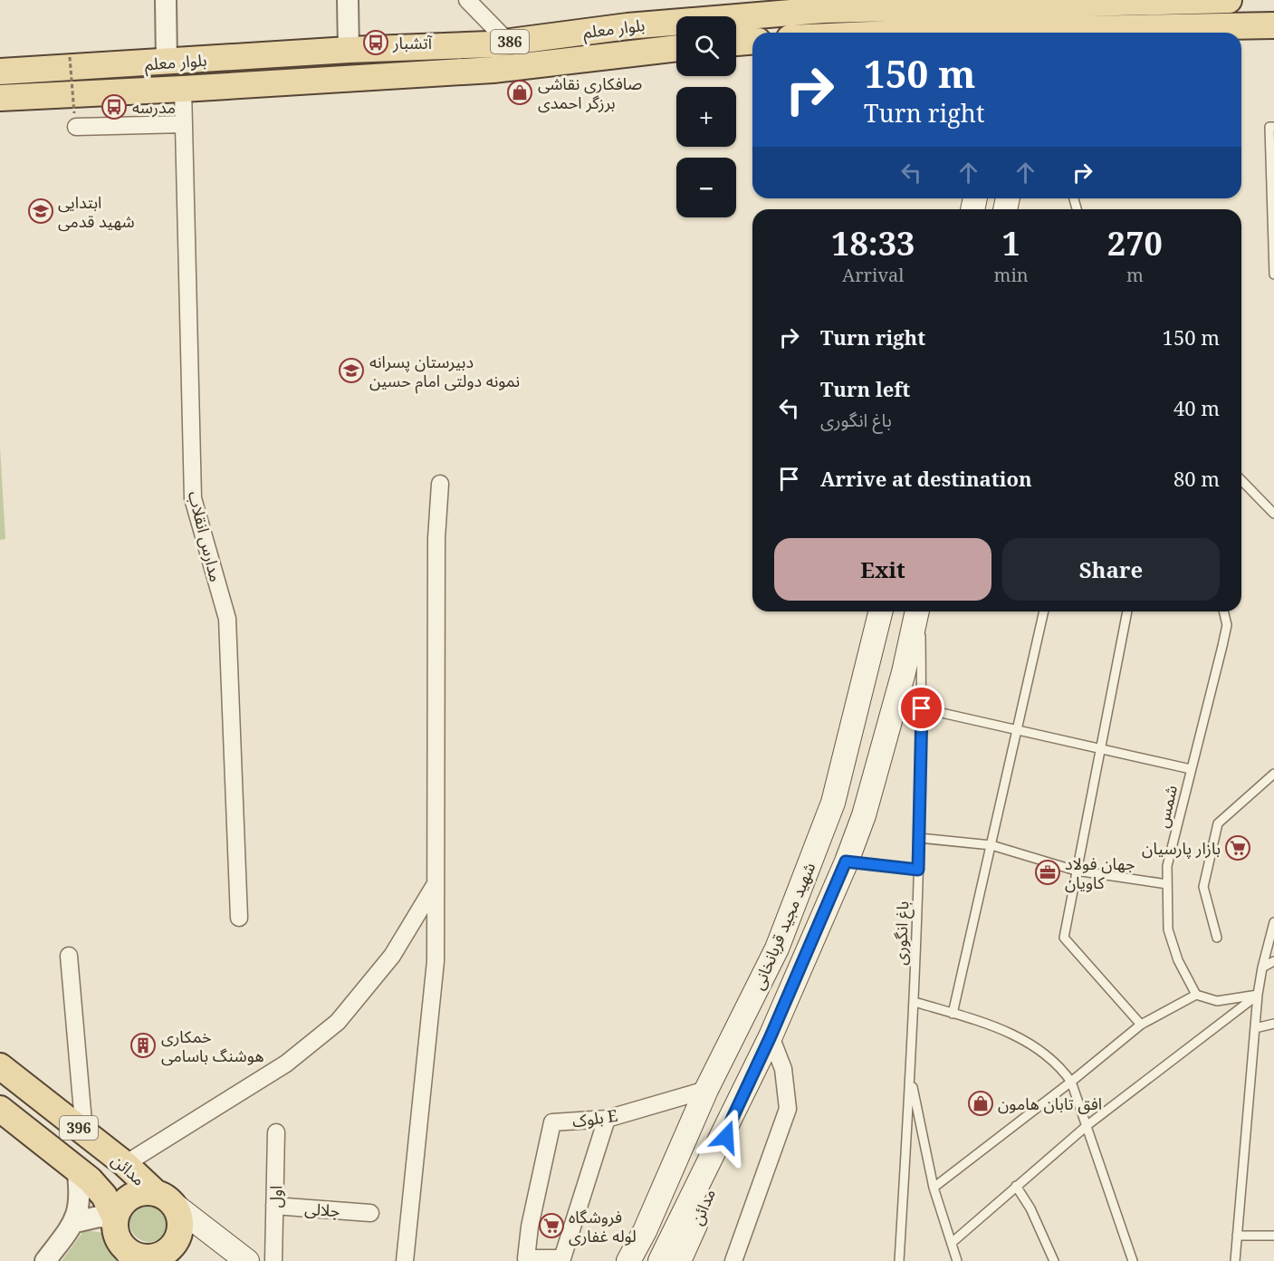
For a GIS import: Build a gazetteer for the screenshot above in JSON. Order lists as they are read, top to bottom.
{
  "streets": {
    "main road": [
      "بلوار معلم",
      "386",
      "شهید مجید قربانخانی",
      "396",
      "مدائن"
    ],
    "street": [
      "مدارس انقلاب",
      "بلوک E",
      "اول",
      "جلالی"
    ],
    "lane": ["شمس", "باغ انگوری"]
  },
  "crossings": [
    ["بلوار معلم", "مدارس انقلاب"],
    ["شهید مجید قربانخانی", "بلوک E"],
    ["شهید مجید قربانخانی", "مدائن"],
    ["اول", "جلالی"]
  ],
  "places": {
    "bus stop": ["آتشبار", "مدرسه"],
    "shop": ["صافکاری نقاشی برزگر احمدی", "افق تابان هامون"],
    "school or university": ["ابتدایی شهید قدمی", "دبیرستان پسرانه نمونه دولتی امام حسین"],
    "supermarket": ["بازار پارسیان", "فروشگاه لوله غفاری"],
    "office": ["جهان فولاد کاویان"],
    "building": ["خمکاری هوشنگ باسامی"]
  },
  "page": {
    "map_buttons": ["+", "−"],
    "turn": ["150 m", "Turn right"],
    "eta": [
      "18:33",
      "Arrival",
      "1",
      "min",
      "270",
      "m"
    ],
    "list": [
      {
        "name": "Turn right",
        "value": "150 m"
      },
      {
        "name": "Turn left",
        "note": "باغ انگوری",
        "value": "40 m"
      },
      {
        "name": "Arrive at destination",
        "value": "80 m"
      }
    ],
    "buttons": ["Exit", "Share"]
  }
}
